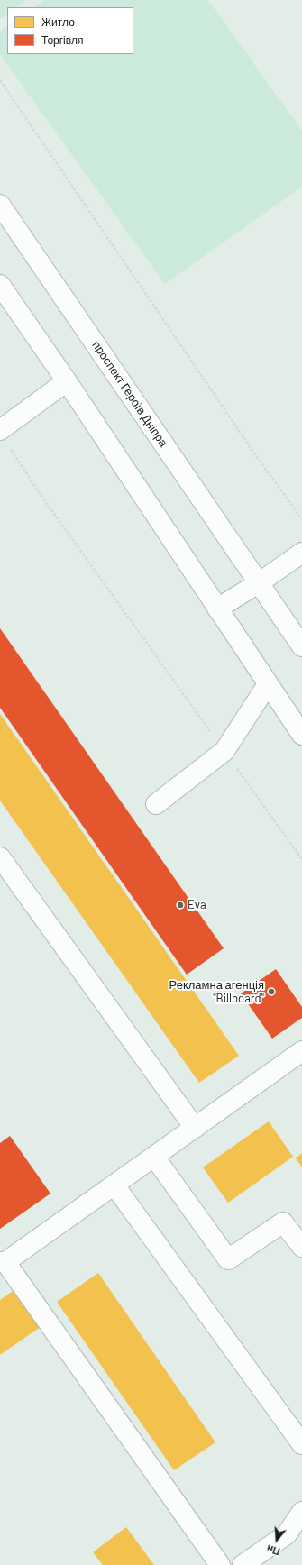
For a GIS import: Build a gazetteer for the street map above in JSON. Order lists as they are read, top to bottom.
{
  "streets": {
    "street": ["проспект Героїв Дніпра"]
  },
  "places": ["Eva", "Рекламна агенція \"Billboard\""],
  "legend": ["Житло", "Торгівля"],
  "north": "bottom"
}
